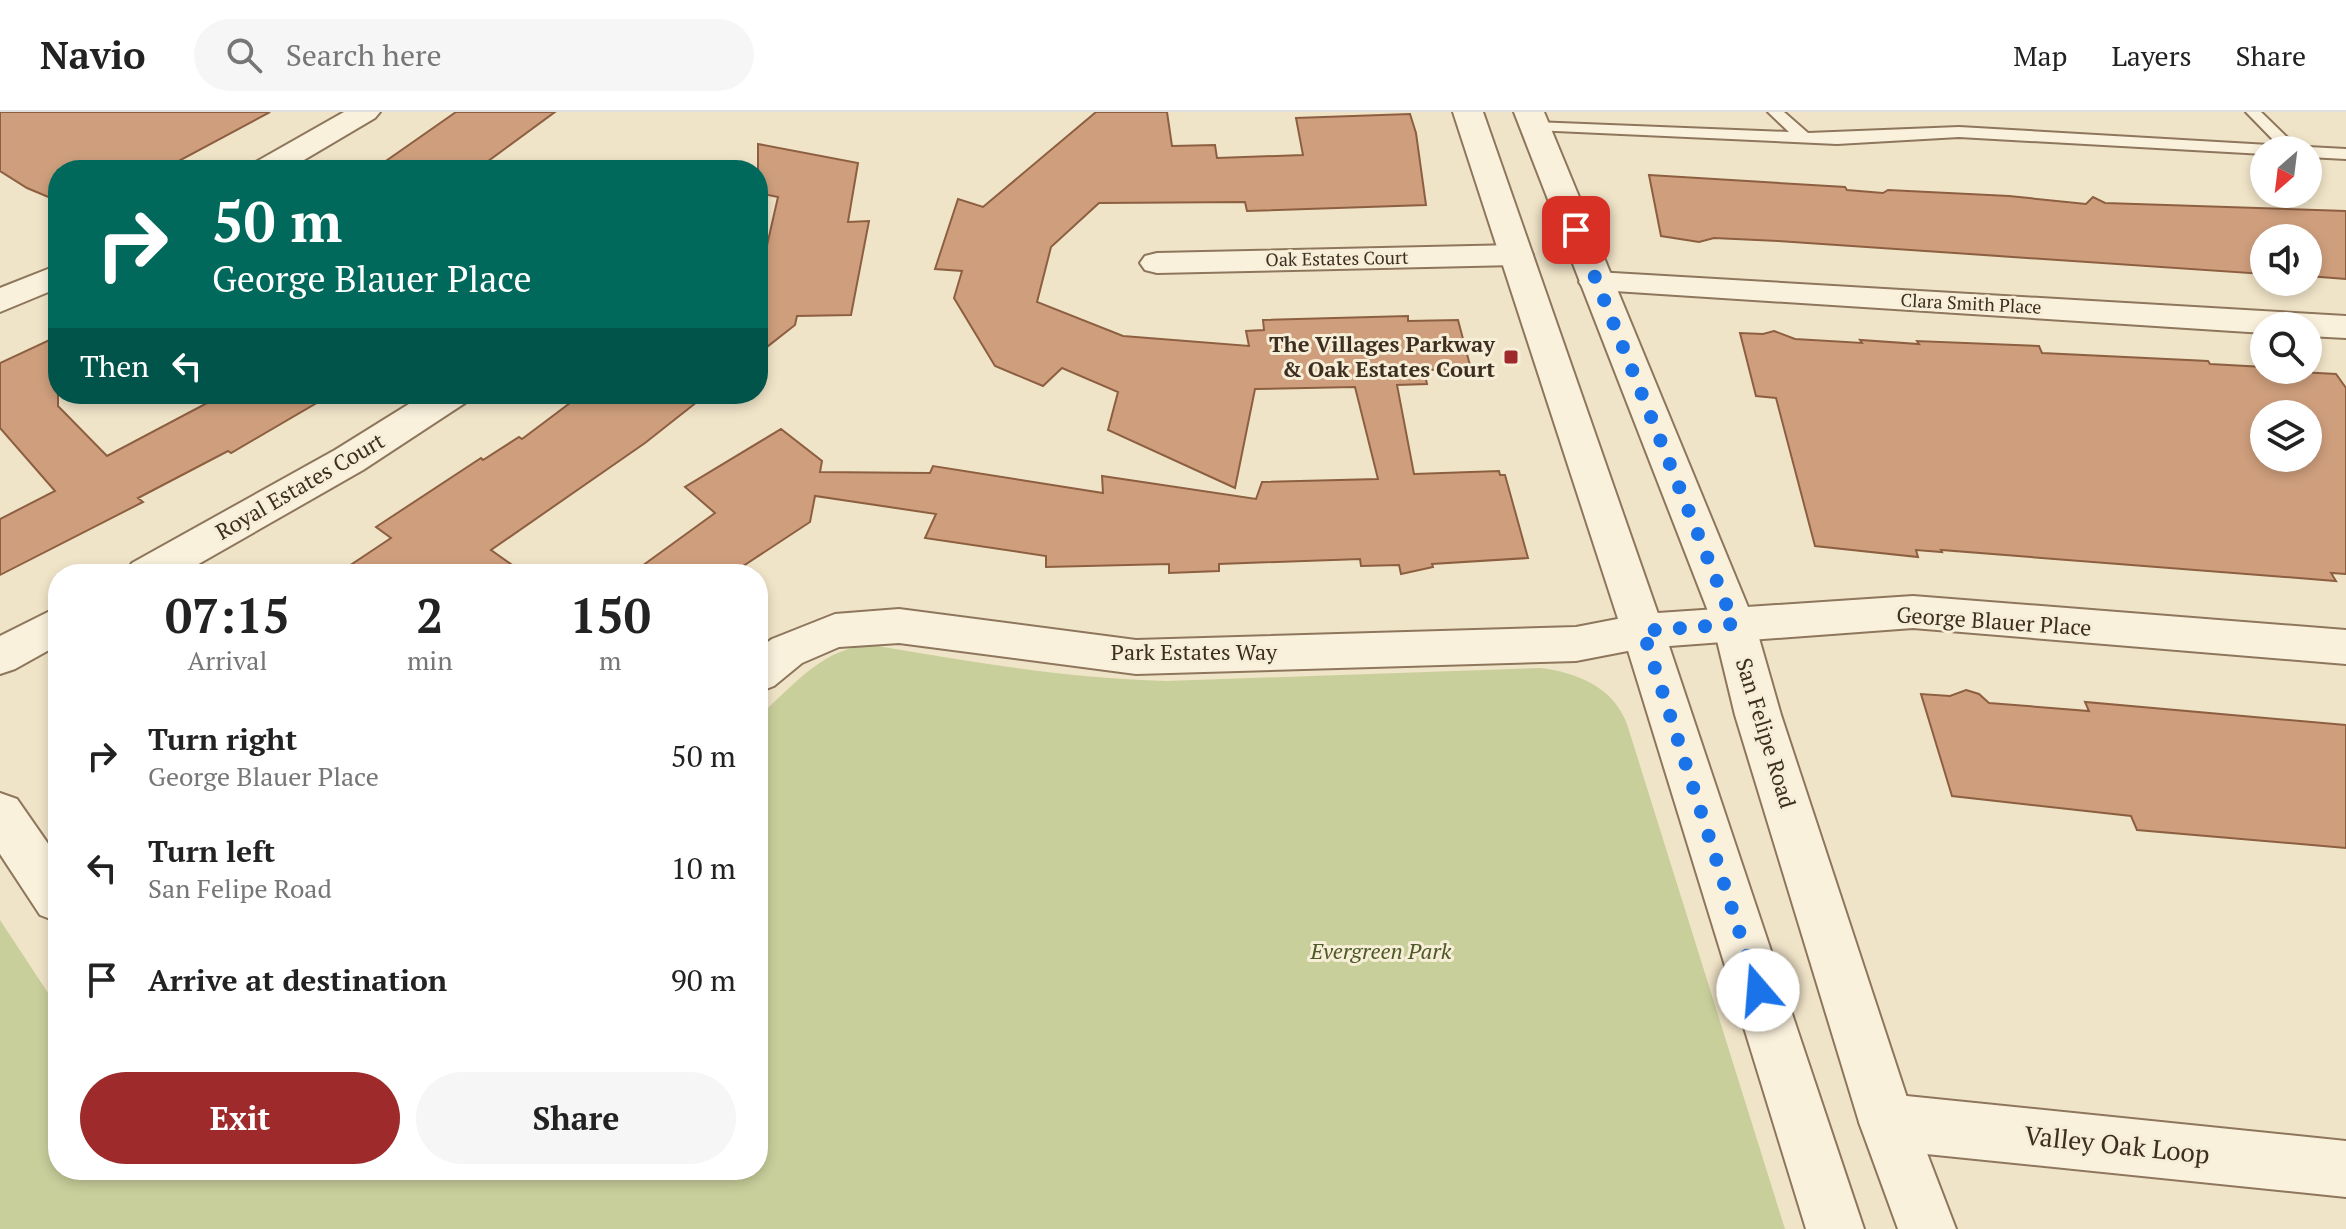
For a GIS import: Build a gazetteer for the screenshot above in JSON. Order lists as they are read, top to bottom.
{
  "streets": {
    "street": [
      "Oak Estates Court",
      "Clara Smith Place",
      "Royal Estates Court",
      "George Blauer Place",
      "Park Estates Way",
      "San Felipe Road",
      "Valley Oak Loop"
    ]
  },
  "crossings": [
    ["Clara Smith Place", "San Felipe Road"],
    ["George Blauer Place", "Park Estates Way"],
    ["George Blauer Place", "San Felipe Road"],
    ["San Felipe Road", "Valley Oak Loop"]
  ],
  "parks": ["Evergreen Park"],
  "places": {
    "transit": ["The Villages Parkway & Oak Estates Court"]
  },
  "north": "bottom left",
  "page": {
    "header": "Navio",
    "search": "Search here",
    "nav": ["Map", "Layers", "Share"],
    "turn": ["50 m", "George Blauer Place"],
    "then": "Then",
    "eta": [
      "07:15",
      "Arrival",
      "2",
      "min",
      "150",
      "m"
    ],
    "list": [
      {
        "name": "Turn right",
        "note": "George Blauer Place",
        "value": "50 m"
      },
      {
        "name": "Turn left",
        "note": "San Felipe Road",
        "value": "10 m"
      },
      {
        "name": "Arrive at destination",
        "value": "90 m"
      }
    ],
    "buttons": ["Exit", "Share"]
  }
}
